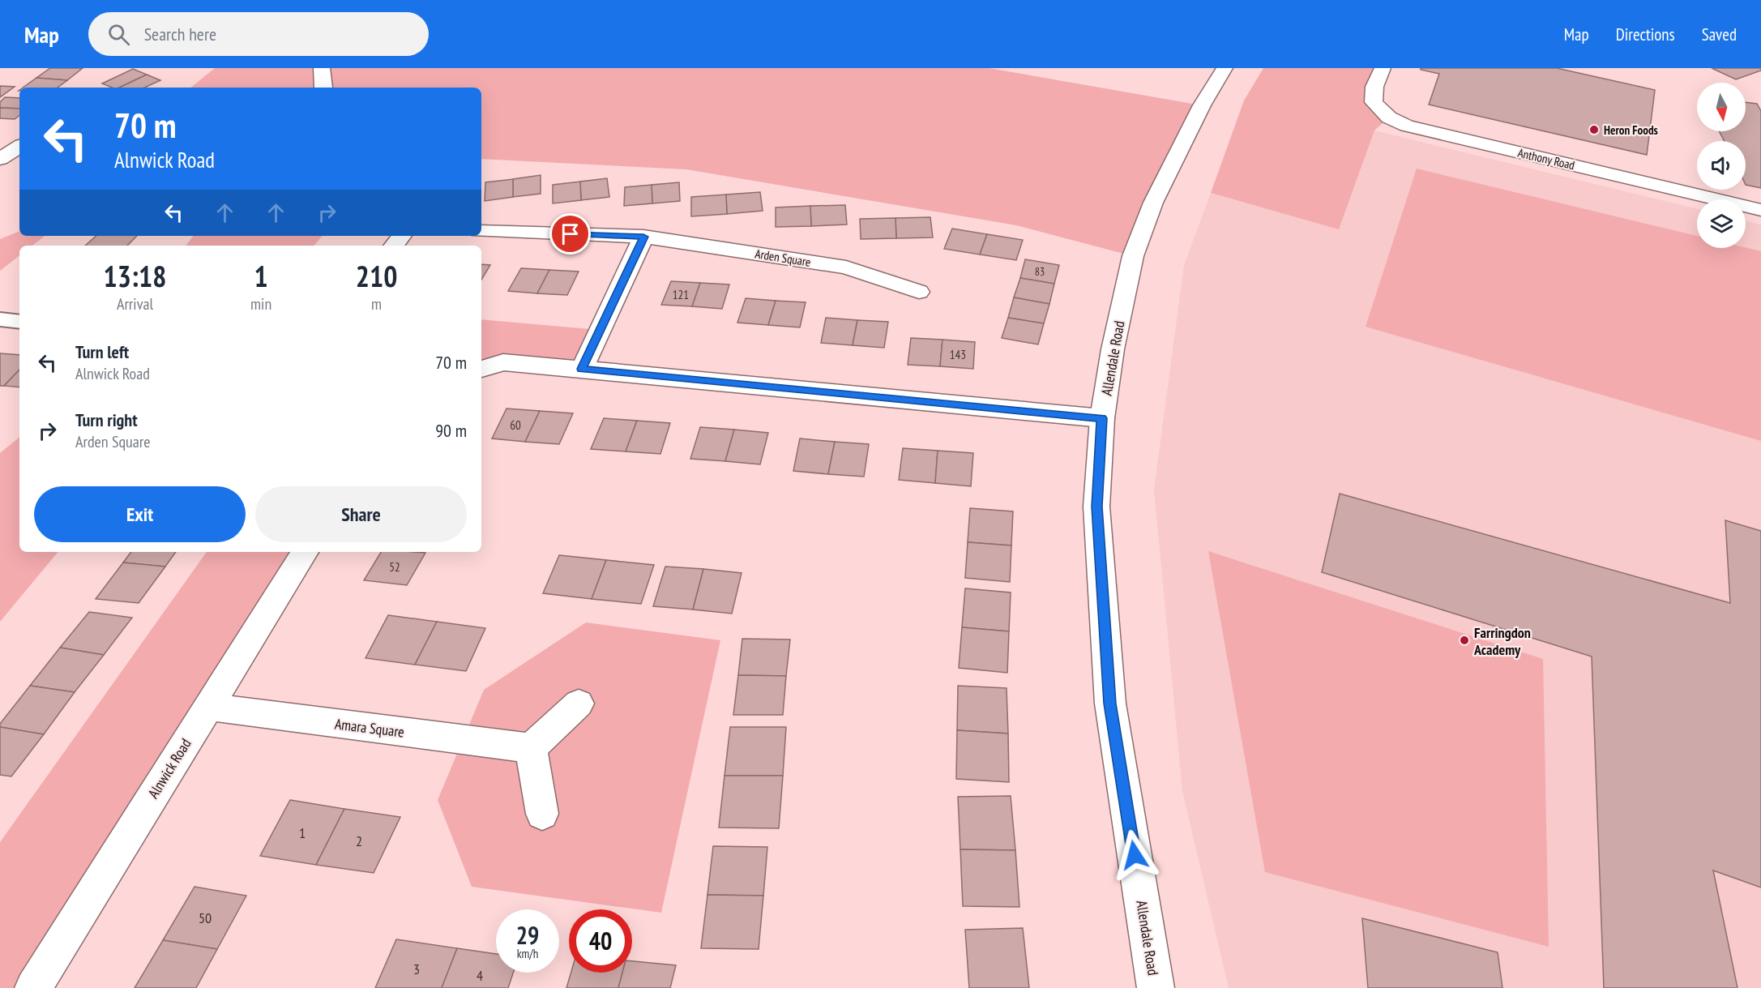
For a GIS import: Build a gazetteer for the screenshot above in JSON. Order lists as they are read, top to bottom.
{
  "streets": {
    "street": [
      "Anthony Road",
      "Arden Square",
      "Allendale Road",
      "Amara Square",
      "Alnwick Road"
    ]
  },
  "crossings": [
    ["Amara Square", "Alnwick Road"]
  ],
  "places": ["Heron Foods", "Farringdon Academy"],
  "house_numbers": [
    "83",
    "121",
    "143",
    "60",
    "52",
    "1",
    "2",
    "50",
    "3",
    "4"
  ],
  "north": "bottom",
  "page": {
    "header": "Map",
    "search": "Search here",
    "nav": ["Map", "Directions", "Saved"],
    "turn": ["70 m", "Alnwick Road"],
    "eta": [
      "13:18",
      "Arrival",
      "1",
      "min",
      "210",
      "m"
    ],
    "list": [
      {
        "name": "Turn left",
        "note": "Alnwick Road",
        "value": "70 m"
      },
      {
        "name": "Turn right",
        "note": "Arden Square",
        "value": "90 m"
      }
    ],
    "buttons": ["Exit", "Share"],
    "speed": "29 km/h",
    "limit": "40"
  }
}
